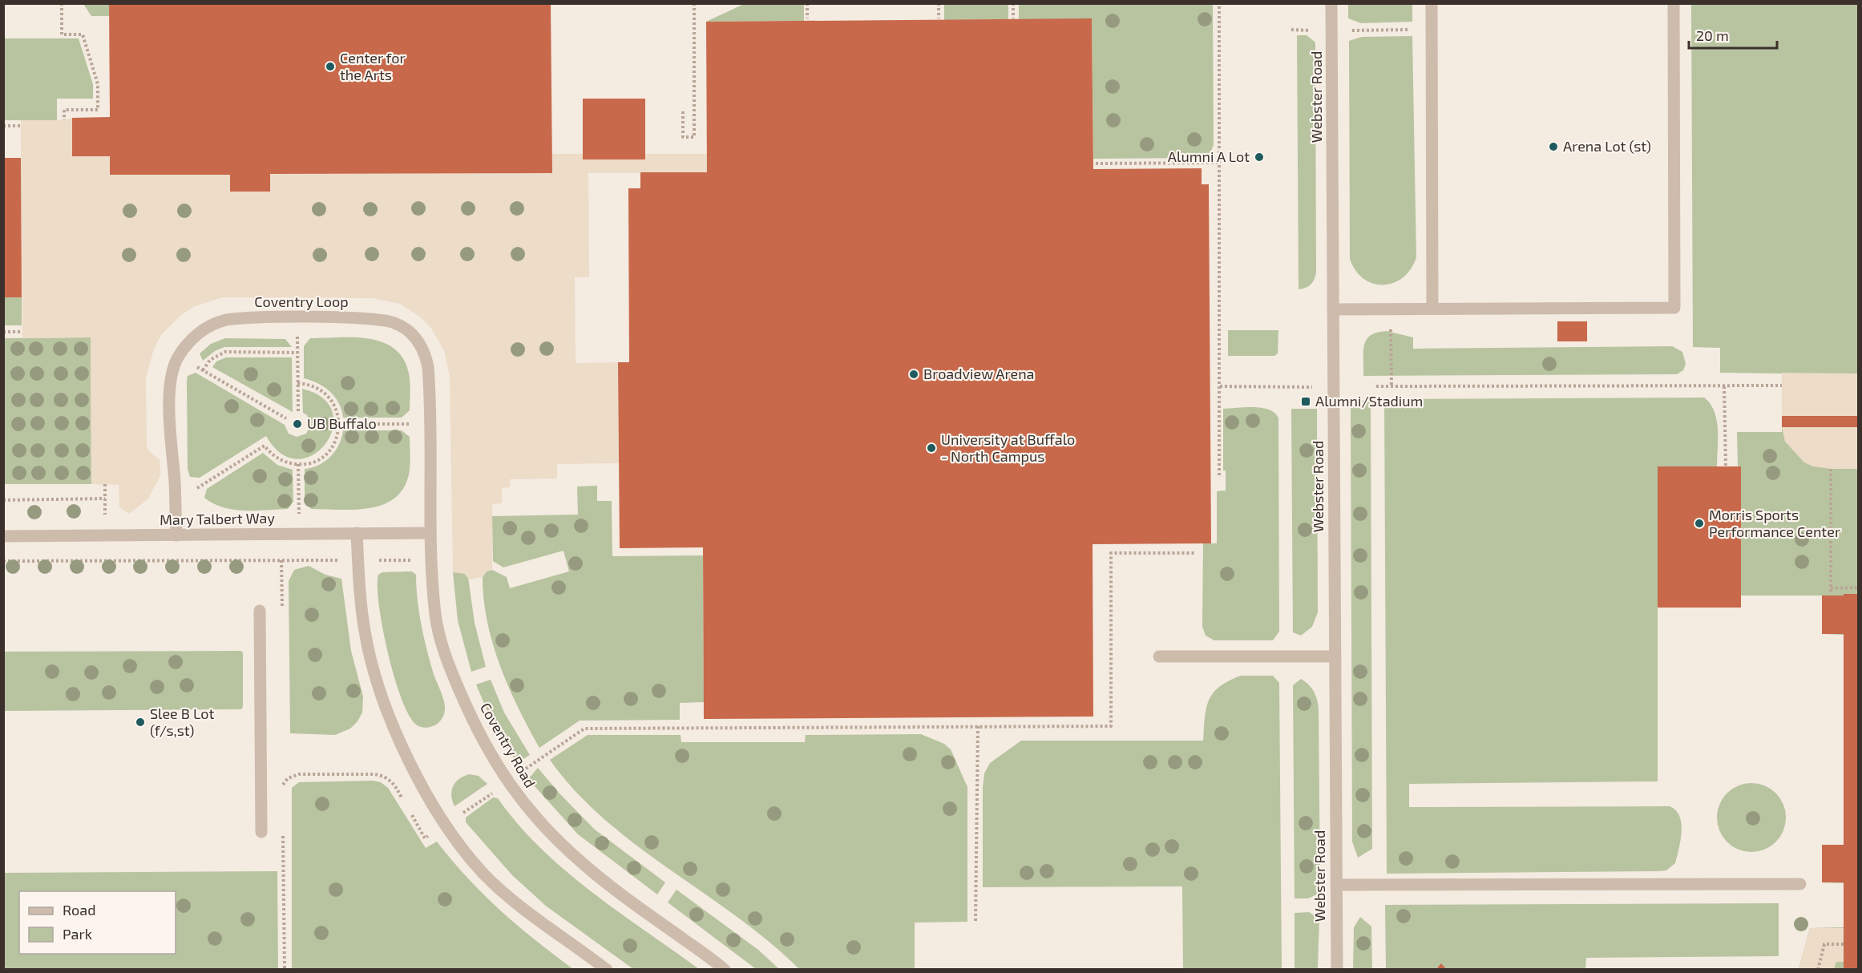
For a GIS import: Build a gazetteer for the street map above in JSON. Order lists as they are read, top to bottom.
{
  "streets": {
    "street": [
      "Webster Road",
      "Coventry Loop",
      "Mary Talbert Way",
      "Coventry Road"
    ]
  },
  "crossings": [
    ["Coventry Loop", "Mary Talbert Way"],
    ["Coventry Loop", "Coventry Road"],
    ["Mary Talbert Way", "Coventry Road"]
  ],
  "places": {
    "other": [
      "Center for the Arts",
      "Arena Lot (st)",
      "Alumni A Lot",
      "Broadview Arena",
      "UB Buffalo",
      "University at Buffalo - North Campus",
      "Morris Sports Performance Center",
      "Slee B Lot (f/s,st)"
    ],
    "transit": ["Alumni/Stadium"]
  },
  "legend": ["Road", "Park"],
  "scale_bar": "20 m"
}
